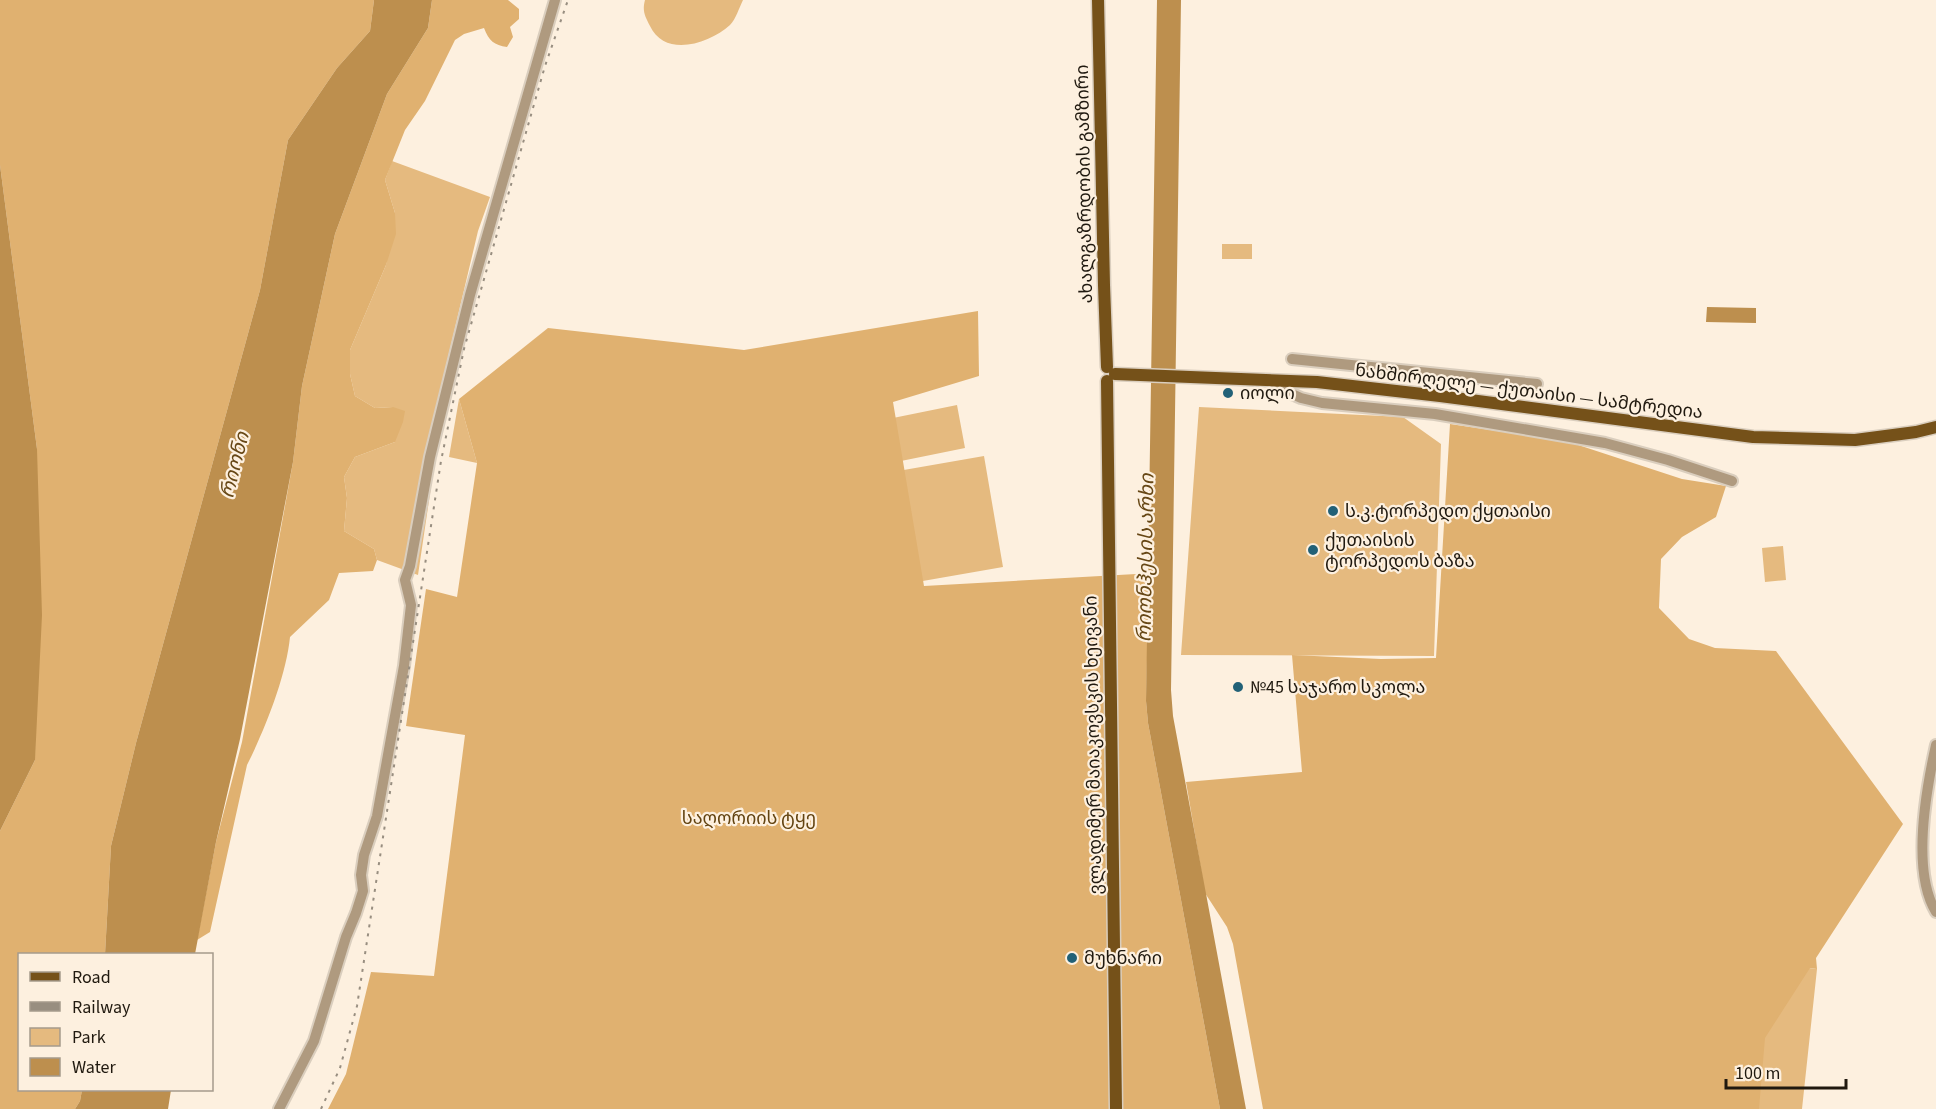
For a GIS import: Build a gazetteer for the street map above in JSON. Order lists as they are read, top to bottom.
{
  "streets": {
    "main road": ["ახალგაზრდობის გამზირი", "ნახშირღელე — ქუთაისი — სამტრედია", "ვლადიმერ მაიაკოვსკის ხეივანი"]
  },
  "crossings": [
    ["ახალგაზრდობის გამზირი", "ნახშირღელე — ქუთაისი — სამტრედია"],
    ["ახალგაზრდობის გამზირი", "ვლადიმერ მაიაკოვსკის ხეივანი"],
    ["ნახშირღელე — ქუთაისი — სამტრედია", "ვლადიმერ მაიაკოვსკის ხეივანი"]
  ],
  "water": ["რიონი", "რიონჰესის არხი"],
  "parks": ["საღორიის ტყე"],
  "places": [
    "იოლი",
    "ს.კ.ტორპედო ქყთაისი",
    "ქუთაისის ტორპედოს ბაზა",
    "№45 საჯარო სკოლა",
    "მუხნარი"
  ],
  "legend": [
    "Road",
    "Railway",
    "Park",
    "Water"
  ],
  "scale_bar": "100 m"
}
